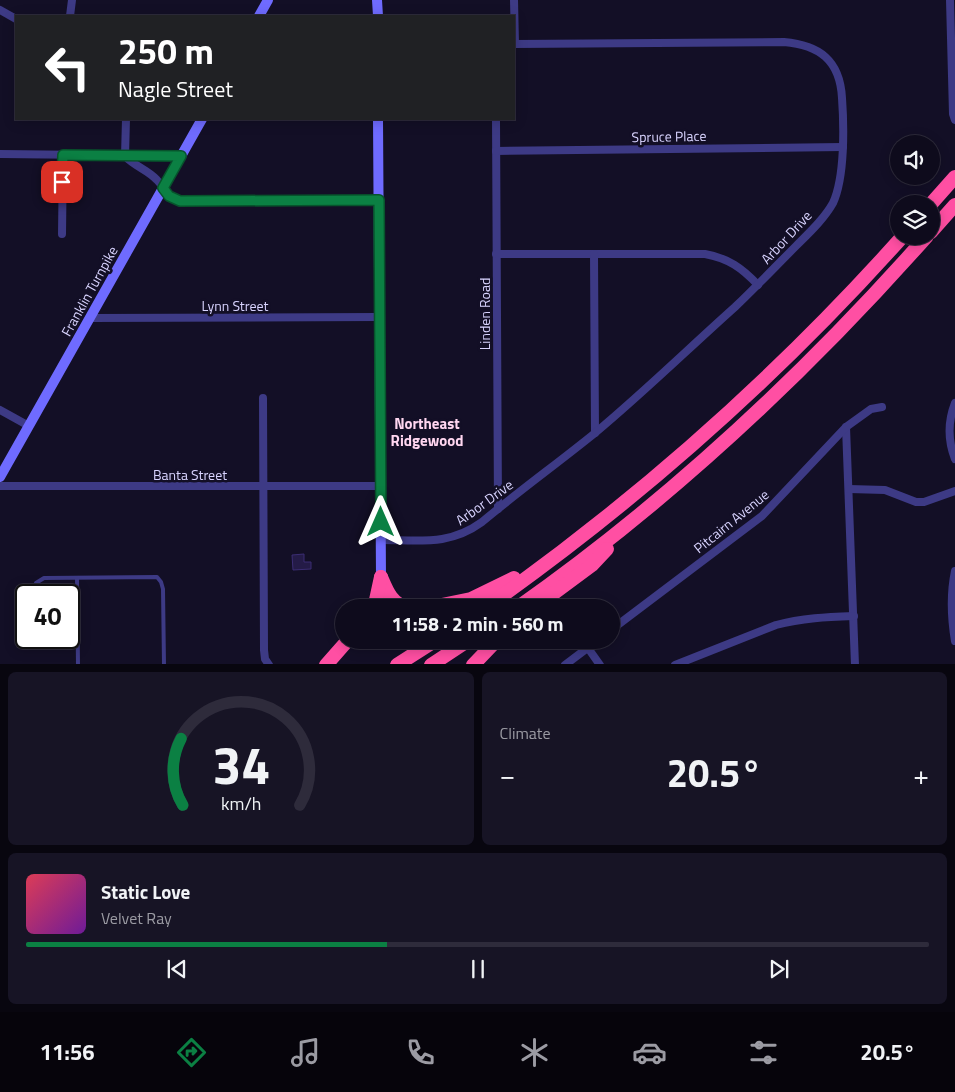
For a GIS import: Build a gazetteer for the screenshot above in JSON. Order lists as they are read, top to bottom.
{
  "streets": {
    "street": [
      "Spruce Place",
      "Arbor Drive",
      "Franklin Turnpike",
      "Lynn Street",
      "Linden Road",
      "Banta Street",
      "Pitcairn Avenue"
    ]
  },
  "crossings": [
    ["Spruce Place", "Arbor Drive"],
    ["Spruce Place", "Linden Road"],
    ["Arbor Drive", "Linden Road"],
    ["Franklin Turnpike", "Lynn Street"]
  ],
  "districts": ["Northeast Ridgewood"],
  "page": {
    "turn": ["250 m", "Nagle Street"],
    "limit": "40",
    "trip": "11:58 · 2 min · 560 m",
    "tile": "Climate",
    "heat": ["−", "20.5°", "+"],
    "song": ["Static Love", "Velvet Ray"],
    "tabs": ["11:56", "20.5°"],
    "gauge": ["34", "km/h"]
  }
}
